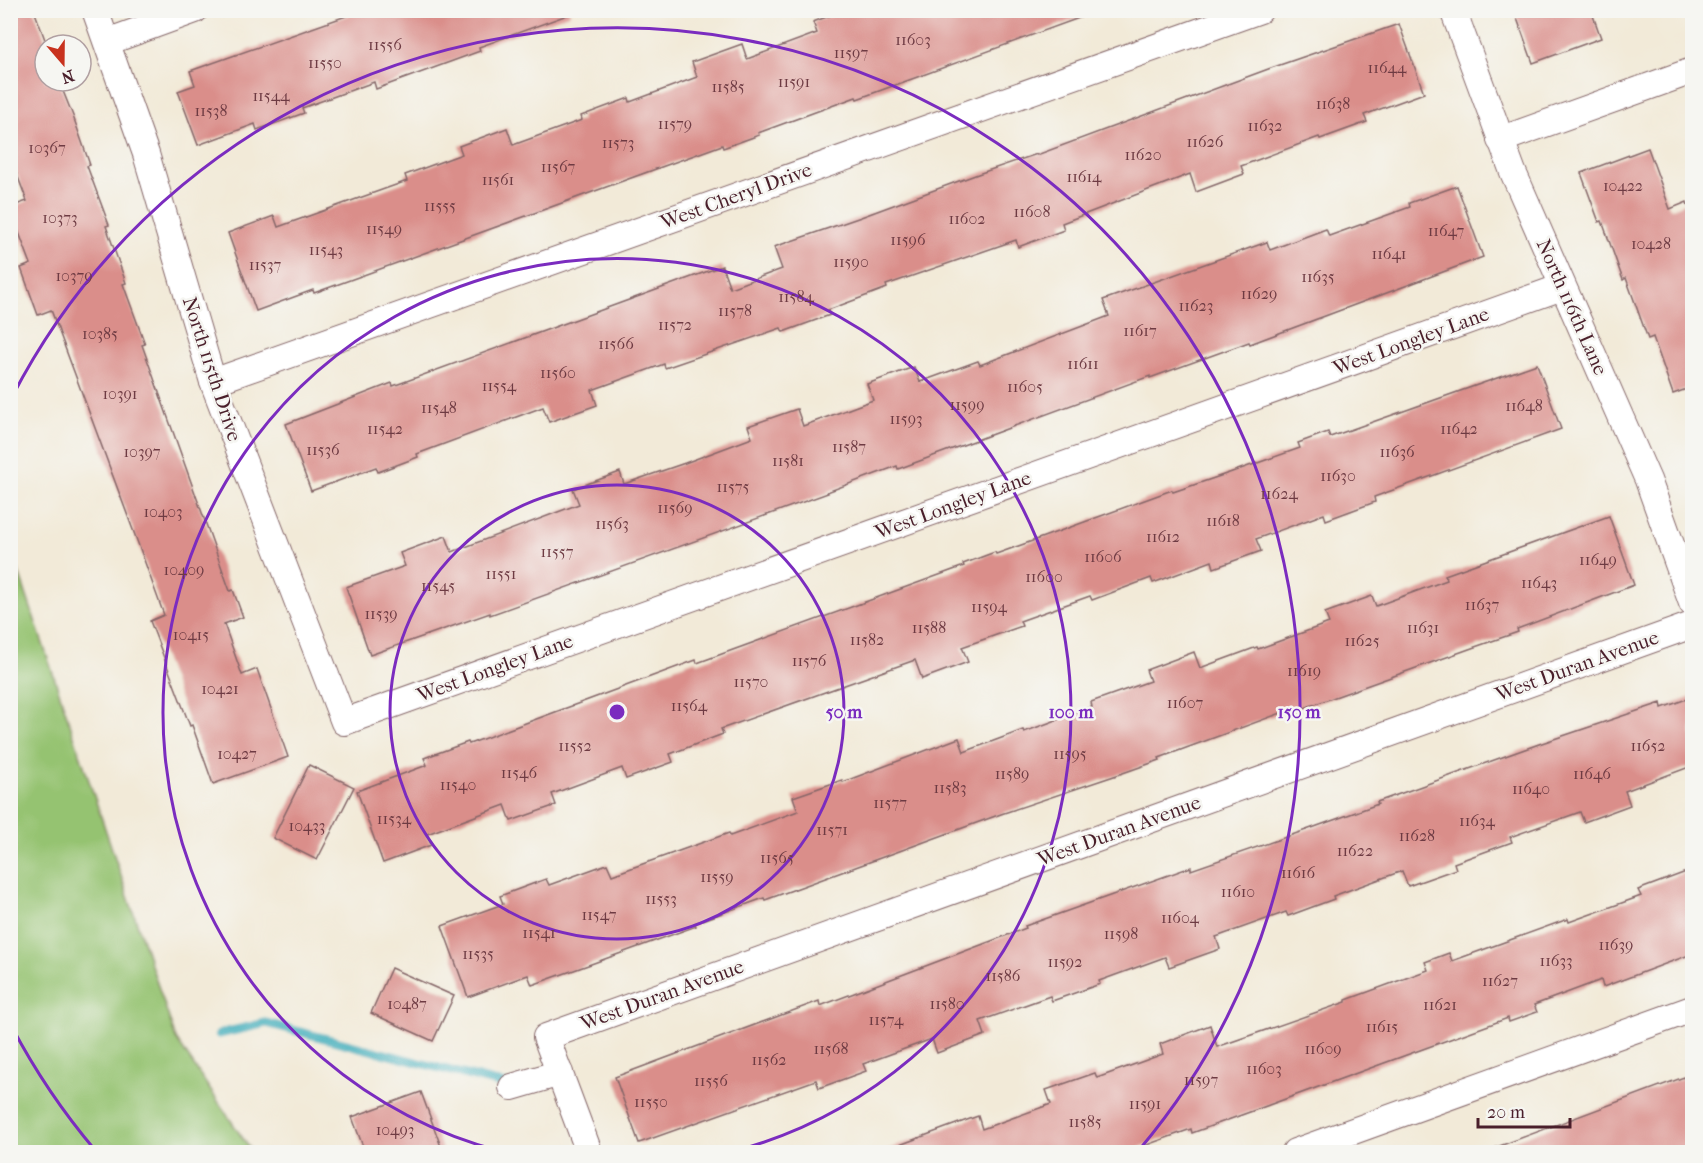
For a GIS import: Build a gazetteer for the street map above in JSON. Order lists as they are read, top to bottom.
{
  "streets": {
    "street": [
      "West Cheryl Drive",
      "North 116th Lane",
      "West Longley Lane",
      "North 115th Drive",
      "West Duran Avenue"
    ]
  },
  "crossings": [
    ["West Cheryl Drive", "North 115th Drive"],
    ["North 116th Lane", "West Longley Lane"],
    ["West Longley Lane", "North 115th Drive"]
  ],
  "house_numbers": [
    "11603",
    "11556",
    "11597",
    "11550",
    "11644",
    "11591",
    "11585",
    "11544",
    "11638",
    "11538",
    "11579",
    "11632",
    "11626",
    "11573",
    "10367",
    "11620",
    "11567",
    "11614",
    "11561",
    "10422",
    "11555",
    "11608",
    "10373",
    "11602",
    "11549",
    "11647",
    "11596",
    "10428",
    "11543",
    "11641",
    "11590",
    "11537",
    "10379",
    "11635",
    "11629",
    "11584",
    "11623",
    "11578",
    "11572",
    "11617",
    "10385",
    "11566",
    "11611",
    "11560",
    "11554",
    "11605",
    "10391",
    "11599",
    "11648",
    "11548",
    "11593",
    "11542",
    "11642",
    "11587",
    "11536",
    "10397",
    "11636",
    "11581",
    "11630",
    "11575",
    "11624",
    "11569",
    "10403",
    "11618",
    "11563",
    "11612",
    "11557",
    "11606",
    "11649",
    "10409",
    "11551",
    "11600",
    "11643",
    "11545",
    "11637",
    "11594",
    "11539",
    "11588",
    "11631",
    "10415",
    "11582",
    "11625",
    "11576",
    "11619",
    "11570",
    "10421",
    "11607",
    "11564",
    "11552",
    "11652",
    "10427",
    "11595",
    "11546",
    "11589",
    "11646",
    "11540",
    "11583",
    "11640",
    "11577",
    "11534",
    "11634",
    "10433",
    "11571",
    "11628",
    "11622",
    "11565",
    "11616",
    "11559",
    "11610",
    "11553",
    "11547",
    "11604",
    "11541",
    "11598",
    "11639",
    "11535",
    "11633",
    "11592",
    "11586",
    "11627",
    "10487",
    "11580",
    "11621",
    "11574",
    "11615",
    "11568",
    "11609",
    "11562",
    "11603",
    "11597",
    "11556",
    "11550",
    "11591",
    "11585",
    "10493"
  ],
  "scale_bar": "20 m",
  "north": "bottom",
  "rings": ["50 m", "100 m", "150 m"]
}
